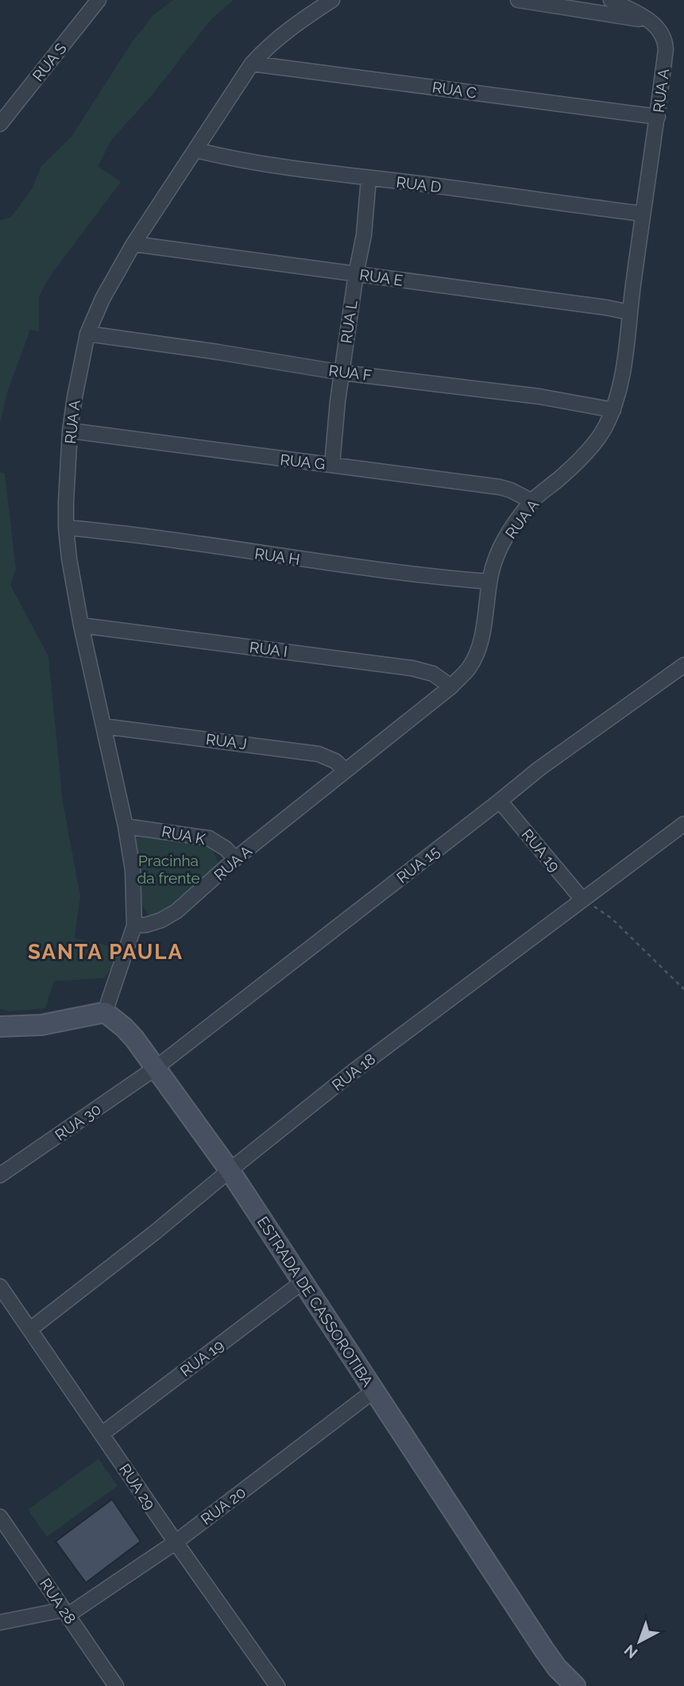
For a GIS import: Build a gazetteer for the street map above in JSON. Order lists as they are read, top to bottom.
{
  "streets": {
    "main road": ["ESTRADA DE CASSOROTIBA"],
    "street": [
      "RUA S",
      "RUA C",
      "RUA A",
      "RUA D",
      "RUA E",
      "RUA L",
      "RUA F",
      "RUA G",
      "RUA H",
      "RUA I",
      "RUA J",
      "RUA K",
      "RUA 19",
      "RUA 15",
      "RUA 18",
      "RUA 30",
      "RUA 29",
      "RUA 20",
      "RUA 28"
    ]
  },
  "crossings": [
    ["RUA C", "RUA A"],
    ["RUA A", "RUA D"],
    ["RUA A", "RUA E"],
    ["RUA A", "RUA F"],
    ["RUA A", "RUA G"],
    ["RUA A", "RUA H"],
    ["RUA A", "RUA I"],
    ["RUA A", "RUA J"],
    ["RUA A", "RUA K"],
    ["RUA A", "ESTRADA DE CASSOROTIBA"],
    ["RUA D", "RUA L"],
    ["RUA E", "RUA L"],
    ["RUA L", "RUA F"],
    ["RUA L", "RUA G"],
    ["RUA 19", "RUA 15"],
    ["RUA 19", "RUA 18"],
    ["RUA 19", "ESTRADA DE CASSOROTIBA"],
    ["RUA 19", "RUA 29"],
    ["RUA 15", "RUA 30"],
    ["RUA 15", "ESTRADA DE CASSOROTIBA"],
    ["RUA 18", "ESTRADA DE CASSOROTIBA"],
    ["RUA 18", "RUA 29"],
    ["RUA 30", "ESTRADA DE CASSOROTIBA"],
    ["ESTRADA DE CASSOROTIBA", "RUA 20"],
    ["RUA 29", "RUA 20"],
    ["RUA 20", "RUA 28"]
  ],
  "districts": ["SANTA PAULA"],
  "parks": ["Pracinha da frente"],
  "north": "bottom left"
}
